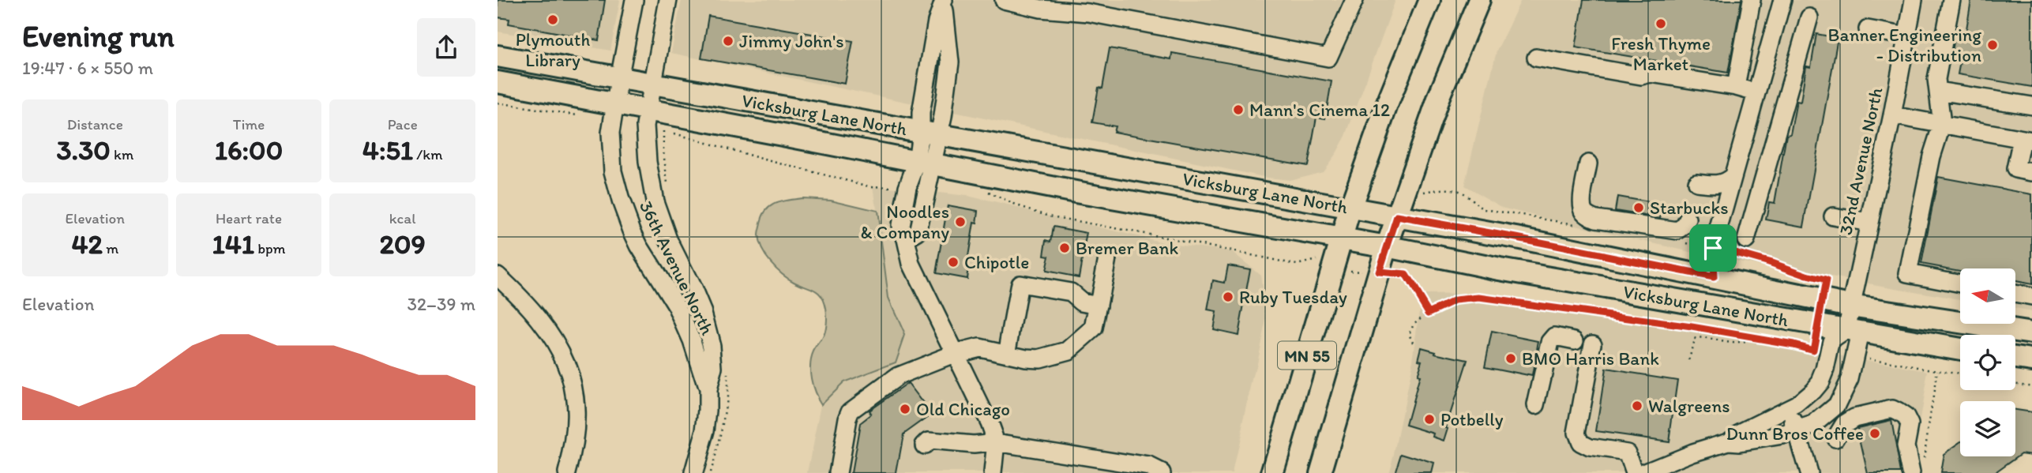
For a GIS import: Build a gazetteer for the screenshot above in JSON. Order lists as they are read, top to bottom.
{
  "streets": {
    "main road": ["Vicksburg Lane North", "MN 55"],
    "street": ["32nd Avenue North", "36th Avenue North"]
  },
  "crossings": [
    ["Vicksburg Lane North", "32nd Avenue North"],
    ["Vicksburg Lane North", "36th Avenue North"],
    ["Vicksburg Lane North", "MN 55"]
  ],
  "places": [
    "Plymouth Library",
    "Fresh Thyme Market",
    "Jimmy John's",
    "Banner Engineering - Distribution",
    "Mann's Cinema 12",
    "Starbucks",
    "Noodles & Company",
    "Bremer Bank",
    "Chipotle",
    "Ruby Tuesday",
    "BMO Harris Bank",
    "Walgreens",
    "Old Chicago",
    "Potbelly",
    "Dunn Bros Coffee"
  ],
  "north": "left",
  "page": {
    "heading": ["Evening run", "19:47 · 6 × 550 m"],
    "stats": [
      ["Distance", "3.30 km"],
      ["Time", "16:00"],
      ["Pace", "4:51 /km"],
      ["Elevation", "42 m"],
      ["Heart rate", "141 bpm"],
      ["kcal", "209"]
    ],
    "chart": ["Elevation", "32–39 m"]
  }
}
